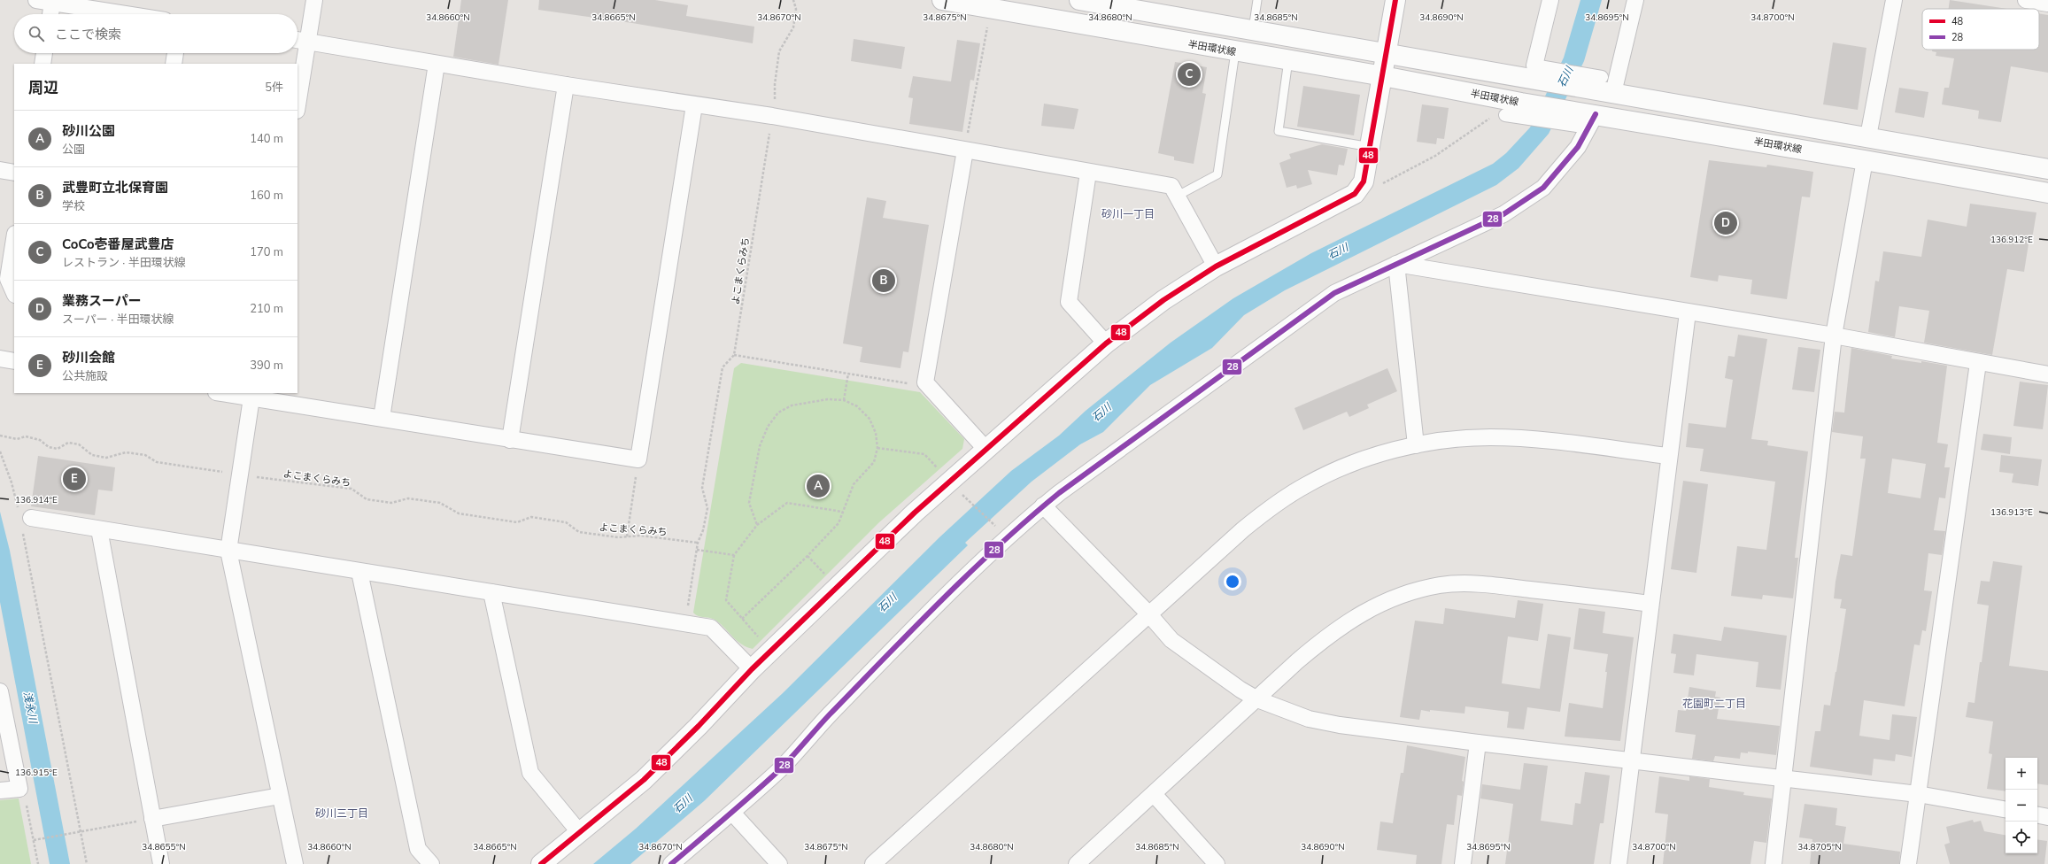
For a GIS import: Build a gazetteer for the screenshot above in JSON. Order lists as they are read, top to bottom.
{
  "streets": {
    "main road": ["半田環状線"],
    "path": ["よこまくらみち"]
  },
  "districts": ["砂川一丁目", "花園町二丁目", "砂川三丁目"],
  "water": ["石川", "浅永川"],
  "lines": ["transit line 48", "transit line 28"],
  "legend": ["48", "28"],
  "page": {
    "search": "ここで検索",
    "pins": [
      "C",
      "D",
      "B",
      "E",
      "A"
    ],
    "heading": ["周辺", "5件"],
    "list": [
      {
        "mark": "A",
        "name": "砂川公園",
        "note": "公園",
        "value": "140 m"
      },
      {
        "mark": "B",
        "name": "武豊町立北保育園",
        "note": "学校",
        "value": "160 m"
      },
      {
        "mark": "C",
        "name": "CoCo壱番屋武豊店",
        "note": "レストラン · 半田環状線",
        "value": "170 m"
      },
      {
        "mark": "D",
        "name": "業務スーパー",
        "note": "スーパー · 半田環状線",
        "value": "210 m"
      },
      {
        "mark": "E",
        "name": "砂川会館",
        "note": "公共施設",
        "value": "390 m"
      }
    ],
    "map_buttons": ["+", "−"]
  },
  "coordinates": [
    "34.8660°N",
    "34.8665°N",
    "34.8670°N",
    "34.8675°N",
    "34.8680°N",
    "34.8685°N",
    "34.8690°N",
    "34.8695°N",
    "34.8700°N",
    "136.912°E",
    "136.914°E",
    "136.913°E",
    "136.915°E",
    "34.8655°N",
    "34.8705°N"
  ]
}
